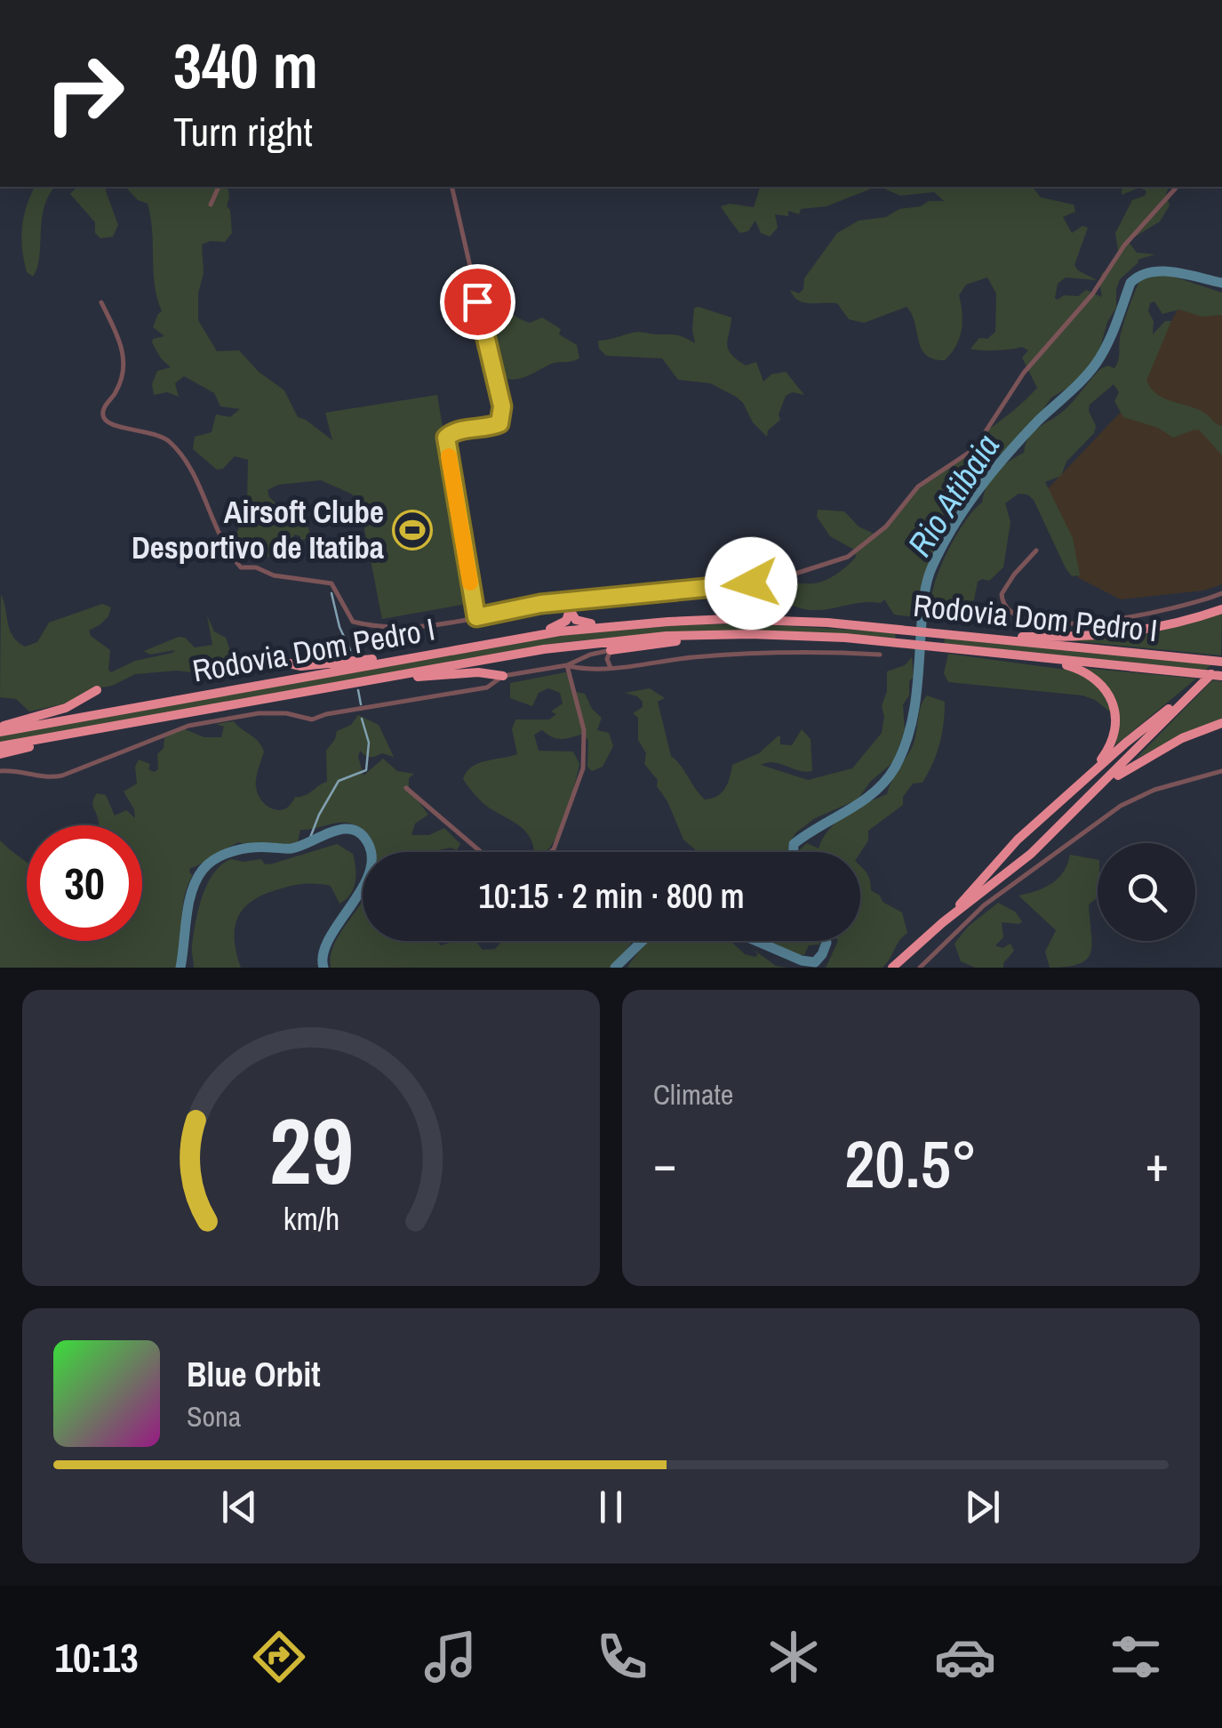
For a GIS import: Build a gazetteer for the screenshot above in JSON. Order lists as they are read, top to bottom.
{
  "streets": {
    "highway": ["Rodovia Dom Pedro I"]
  },
  "water": ["Rio Atibaia"],
  "places": {
    "sports": ["Airsoft Clube Desportivo de Itatiba"]
  },
  "page": {
    "turn": ["340 m", "Turn right"],
    "limit": "30",
    "trip": "10:15 · 2 min · 800 m",
    "tile": "Climate",
    "heat": ["−", "20.5°", "+"],
    "song": ["Blue Orbit", "Sona"],
    "tabs": "10:13",
    "gauge": ["29", "km/h"]
  }
}
